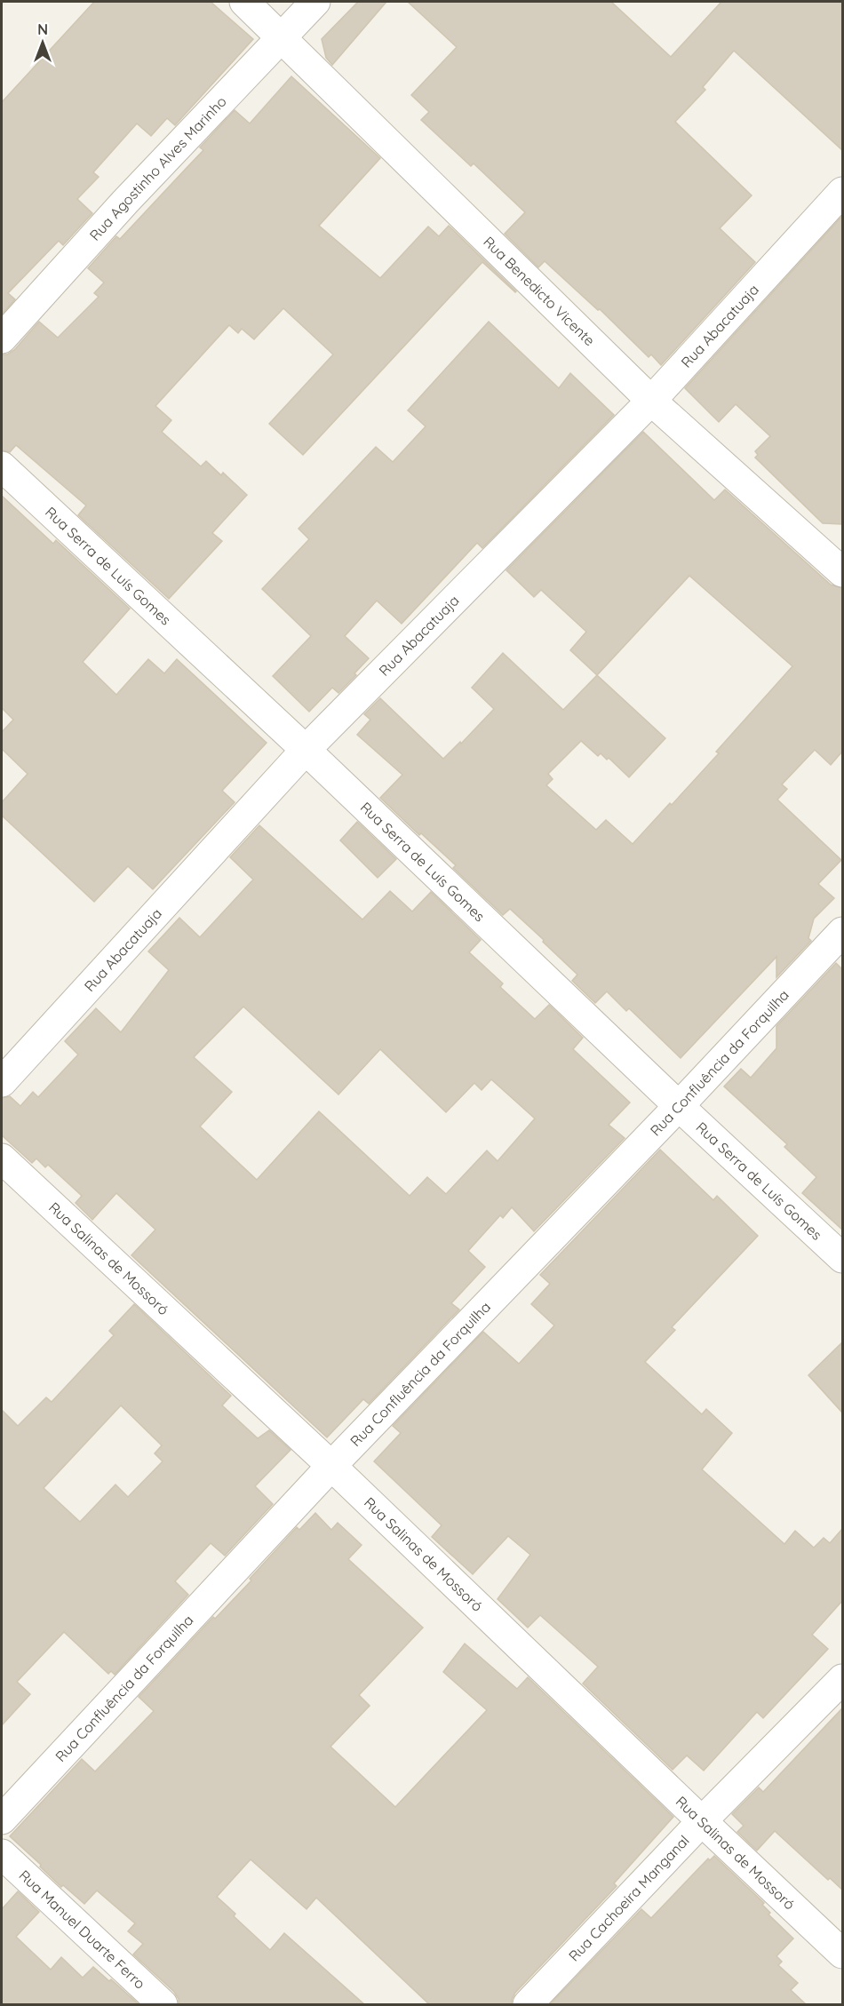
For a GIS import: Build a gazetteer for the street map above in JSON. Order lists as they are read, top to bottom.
{
  "streets": {
    "street": [
      "Rua Agostinho Alves Marinho",
      "Rua Benedicto Vicente",
      "Rua Abacatuaja",
      "Rua Serra de Luís Gomes",
      "Rua Confluência da Forquilha",
      "Rua Salinas de Mossoró",
      "Rua Cachoeira Manganal",
      "Rua Manuel Duarte Ferro"
    ]
  },
  "crossings": [
    ["Rua Agostinho Alves Marinho", "Rua Benedicto Vicente"],
    ["Rua Benedicto Vicente", "Rua Abacatuaja"],
    ["Rua Abacatuaja", "Rua Serra de Luís Gomes"],
    ["Rua Serra de Luís Gomes", "Rua Confluência da Forquilha"],
    ["Rua Confluência da Forquilha", "Rua Salinas de Mossoró"],
    ["Rua Salinas de Mossoró", "Rua Cachoeira Manganal"]
  ],
  "north": "top"
}
